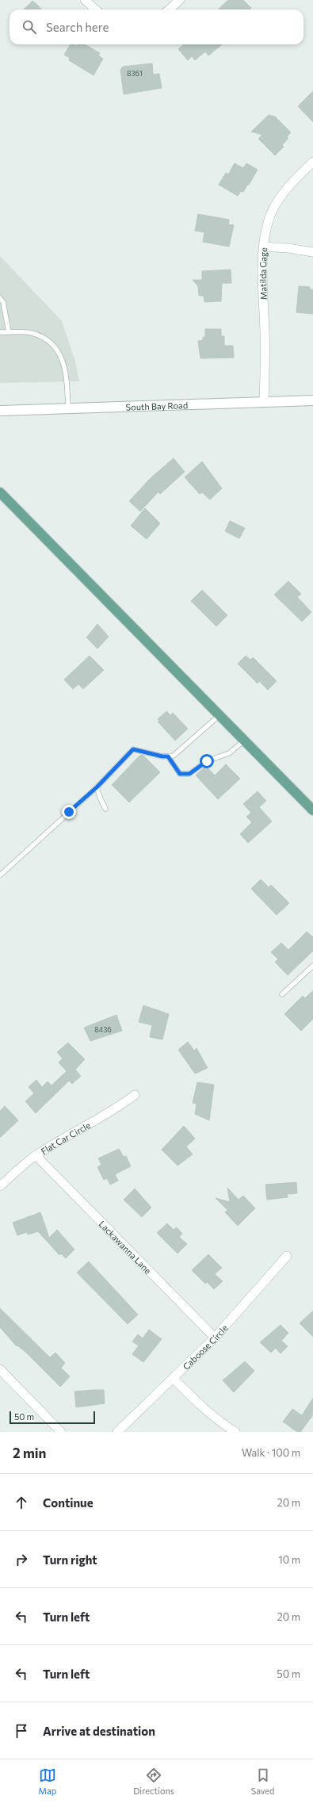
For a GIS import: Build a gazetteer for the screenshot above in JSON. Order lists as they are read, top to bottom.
{
  "streets": {
    "street": [
      "Matilda Gage",
      "South Bay Road",
      "Flat Car Circle",
      "Lackawanna Lane",
      "Caboose Circle"
    ]
  },
  "crossings": [
    ["Matilda Gage", "South Bay Road"],
    ["Flat Car Circle", "Lackawanna Lane"],
    ["Lackawanna Lane", "Caboose Circle"]
  ],
  "house_numbers": ["8361", "8436"],
  "scale_bar": "50 m",
  "page": {
    "search": "Search here",
    "scale": "50 m",
    "heading": ["2 min", "Walk · 100 m"],
    "list": [
      ["Continue", "20 m"],
      ["Turn right", "10 m"],
      ["Turn left", "20 m"],
      ["Turn left", "50 m"],
      "Arrive at destination"
    ],
    "nav": ["Map", "Directions", "Saved"]
  }
}
